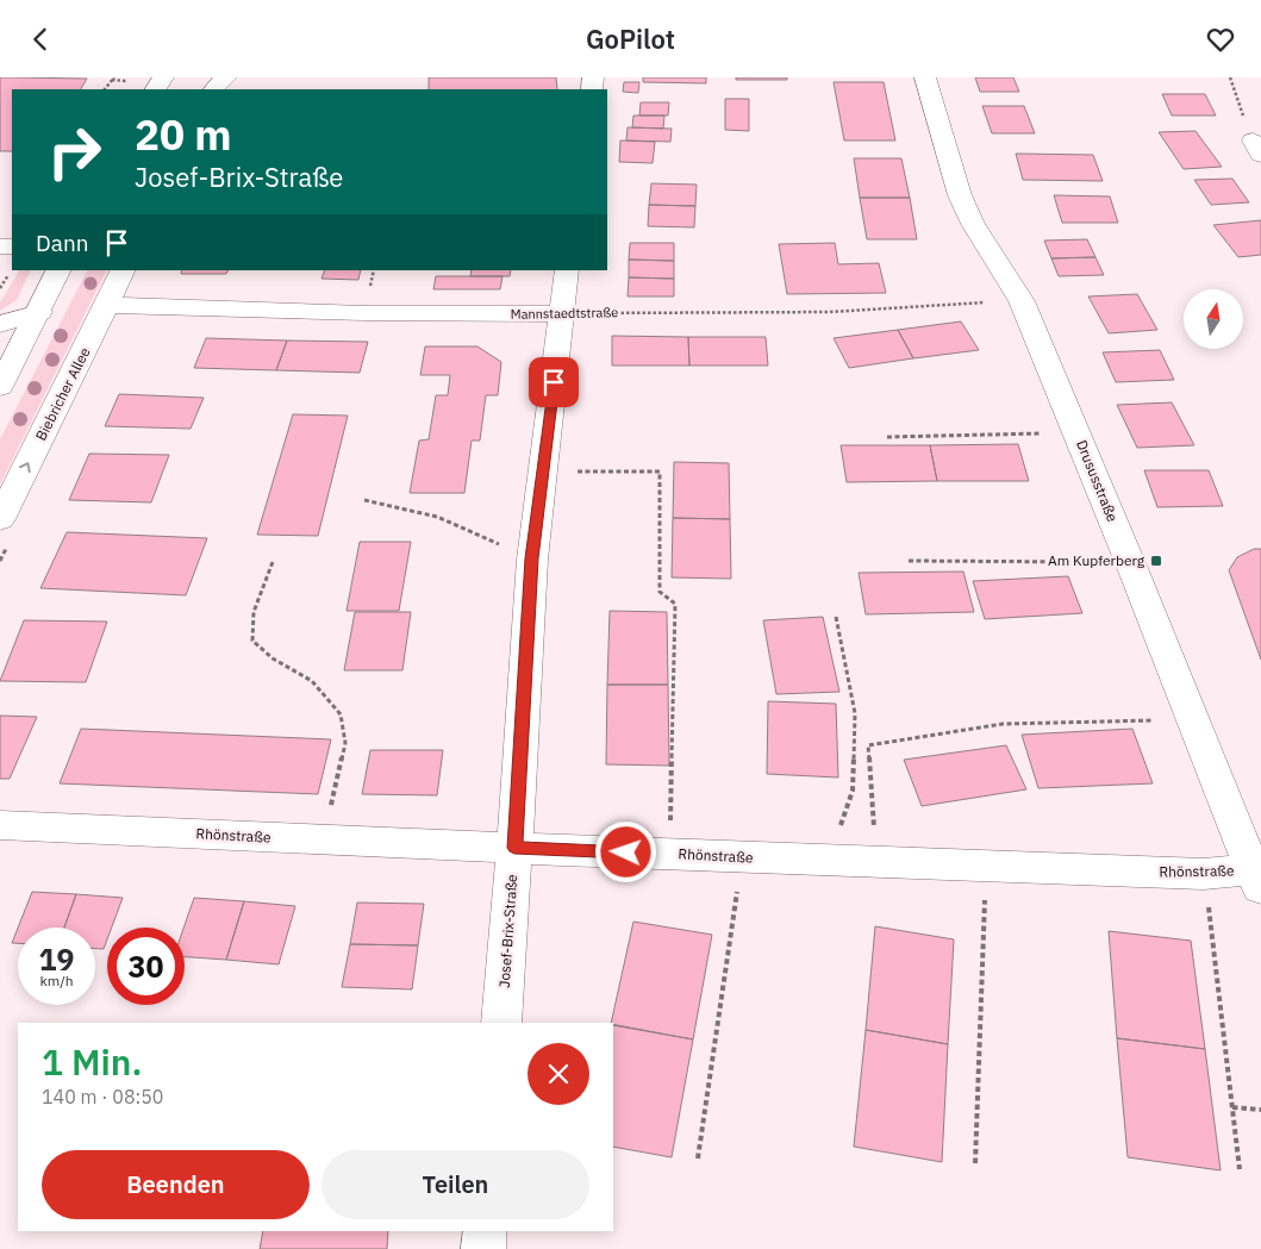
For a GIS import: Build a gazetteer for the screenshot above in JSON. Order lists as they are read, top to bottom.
{
  "streets": {
    "street": [
      "Mannstaedtstraße",
      "Biebricher Allee",
      "Drususstraße",
      "Rhönstraße",
      "Josef-Brix-Straße"
    ]
  },
  "crossings": [
    ["Mannstaedtstraße", "Biebricher Allee"],
    ["Mannstaedtstraße", "Drususstraße"],
    ["Mannstaedtstraße", "Josef-Brix-Straße"],
    ["Drususstraße", "Rhönstraße"],
    ["Rhönstraße", "Josef-Brix-Straße"]
  ],
  "places": {
    "transit": ["Am Kupferberg"]
  },
  "north": "top",
  "page": {
    "header": "GoPilot",
    "turn": ["20 m", "Josef-Brix-Straße"],
    "then": "Dann",
    "speed": "19 km/h",
    "limit": "30",
    "heading": ["1 Min.", "140 m · 08:50"],
    "buttons": ["Beenden", "Teilen"]
  }
}
